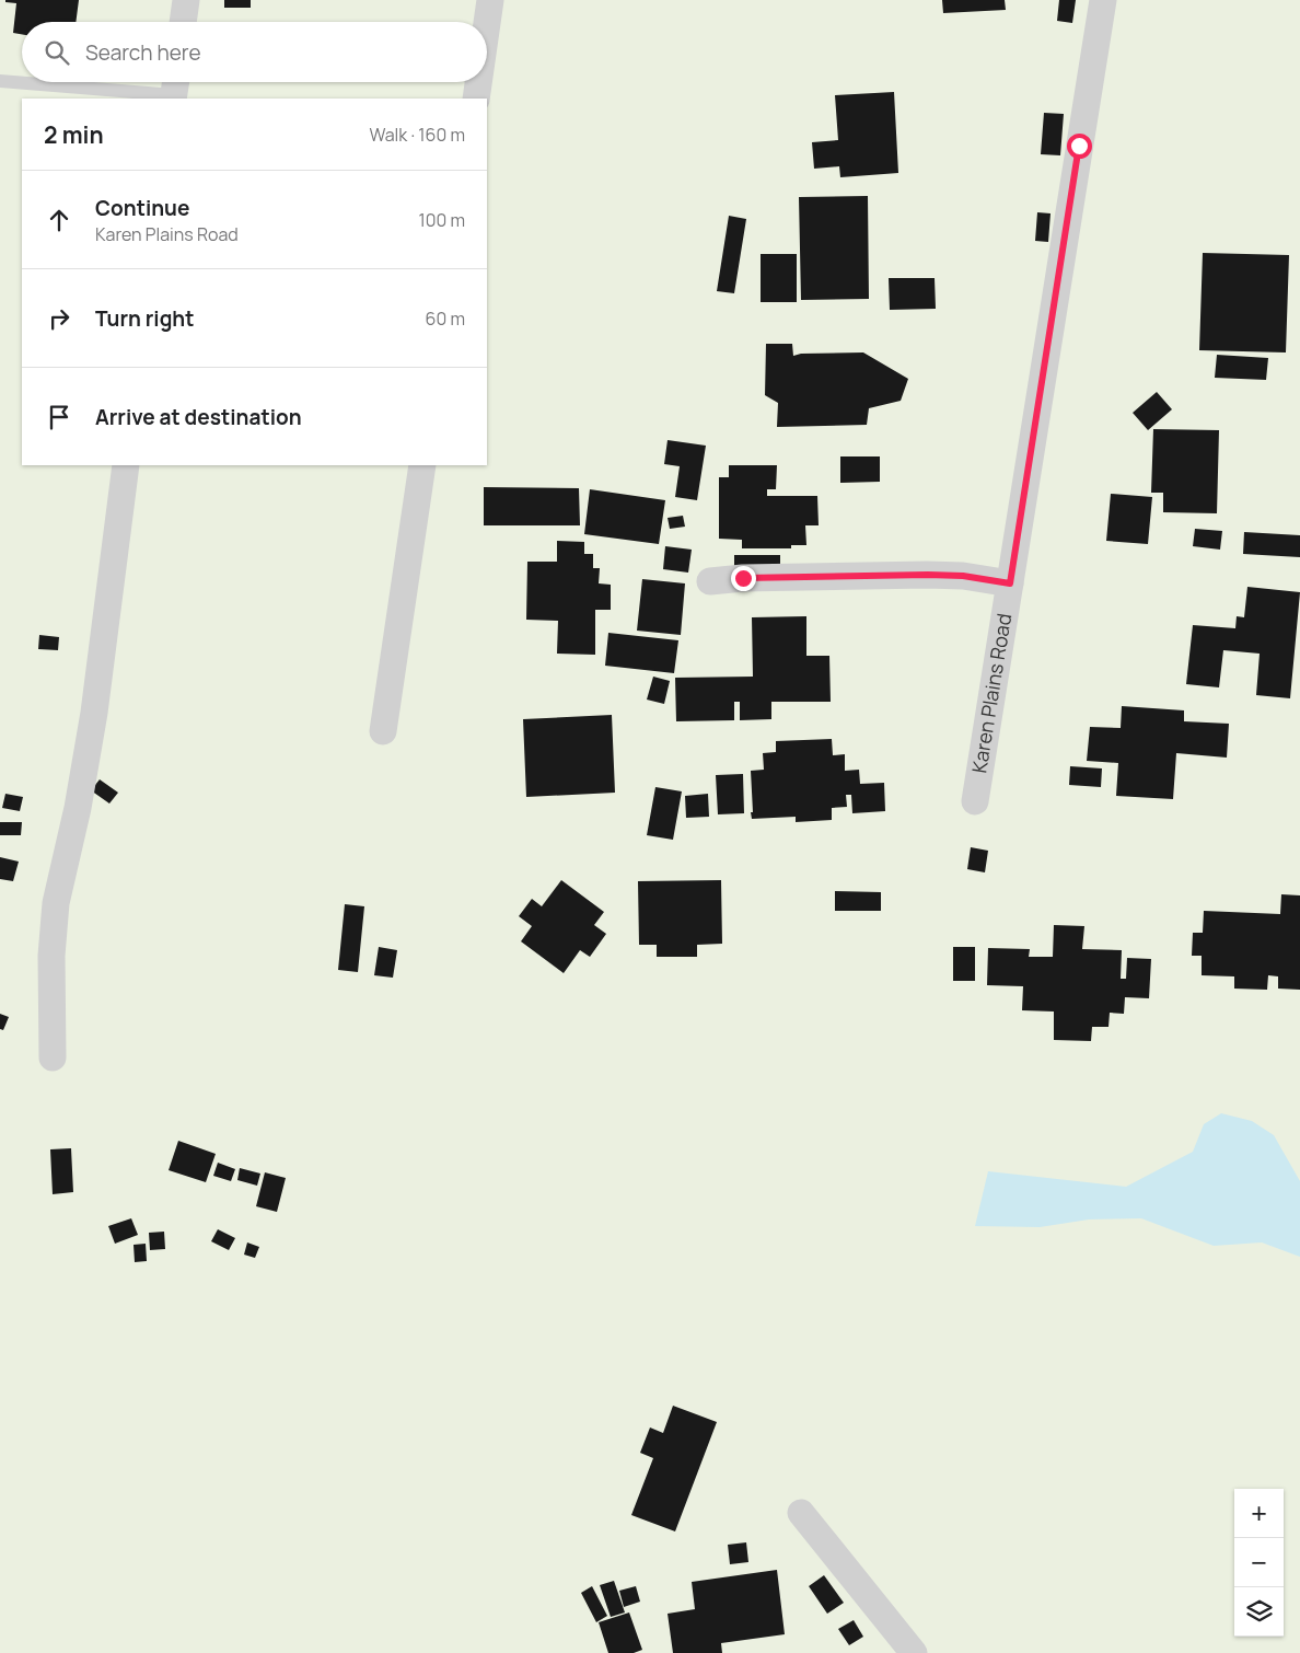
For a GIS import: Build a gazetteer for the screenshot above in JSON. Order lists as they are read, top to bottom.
{
  "streets": {
    "street": ["Karen Plains Road"]
  },
  "page": {
    "search": "Search here",
    "heading": ["2 min", "Walk · 160 m"],
    "list": [
      ["Continue", "Karen Plains Road", "100 m"],
      ["Turn right", "60 m"],
      "Arrive at destination"
    ],
    "map_buttons": ["+", "−"]
  }
}
